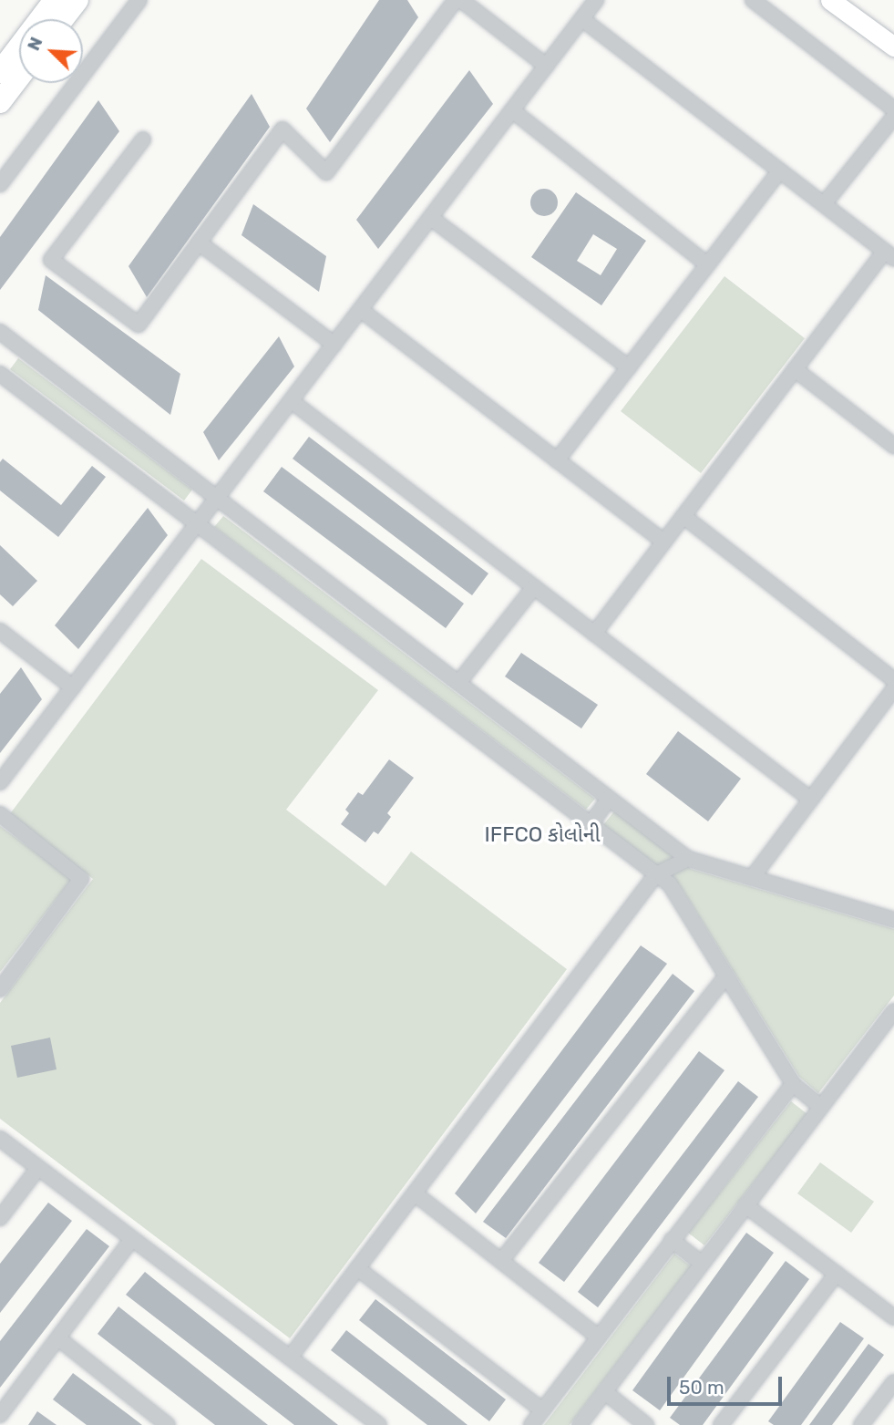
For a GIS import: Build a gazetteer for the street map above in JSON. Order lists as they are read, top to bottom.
{
  "districts": ["IFFCO કોલોની"],
  "scale_bar": "50 m",
  "north": "top left"
}
